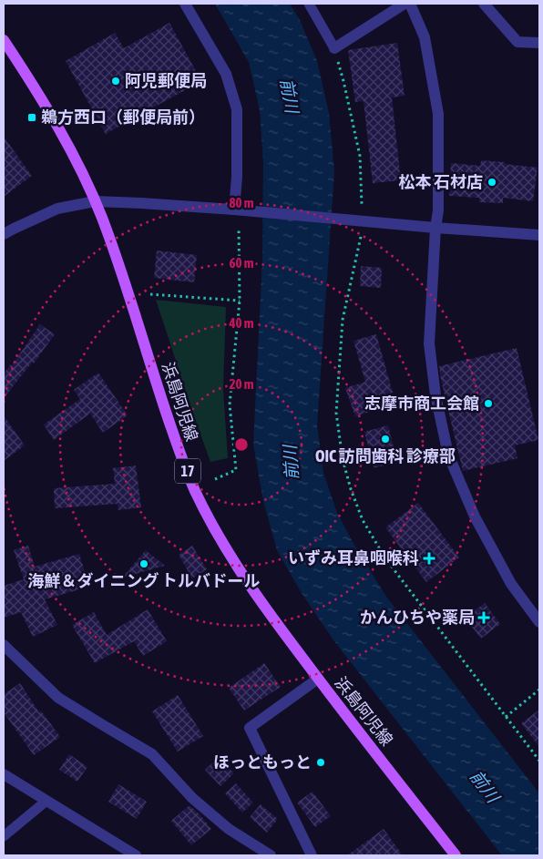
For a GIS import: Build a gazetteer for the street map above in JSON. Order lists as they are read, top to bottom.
{
  "streets": {
    "main road": ["浜島阿児線", "17"]
  },
  "water": ["前川"],
  "places": {
    "other": [
      "阿児郵便局",
      "松本 石材店",
      "志摩市商工会館",
      "OIC 訪問歯科 診療部",
      "海鮮＆ダイニング トルバドール",
      "ほっともっと"
    ],
    "transit": ["鵜方西口（郵便局前）"],
    "health": ["いずみ耳鼻咽喉科", "かんひちや薬局"]
  },
  "rings": [
    "80 m",
    "60 m",
    "40 m",
    "20 m"
  ]
}
